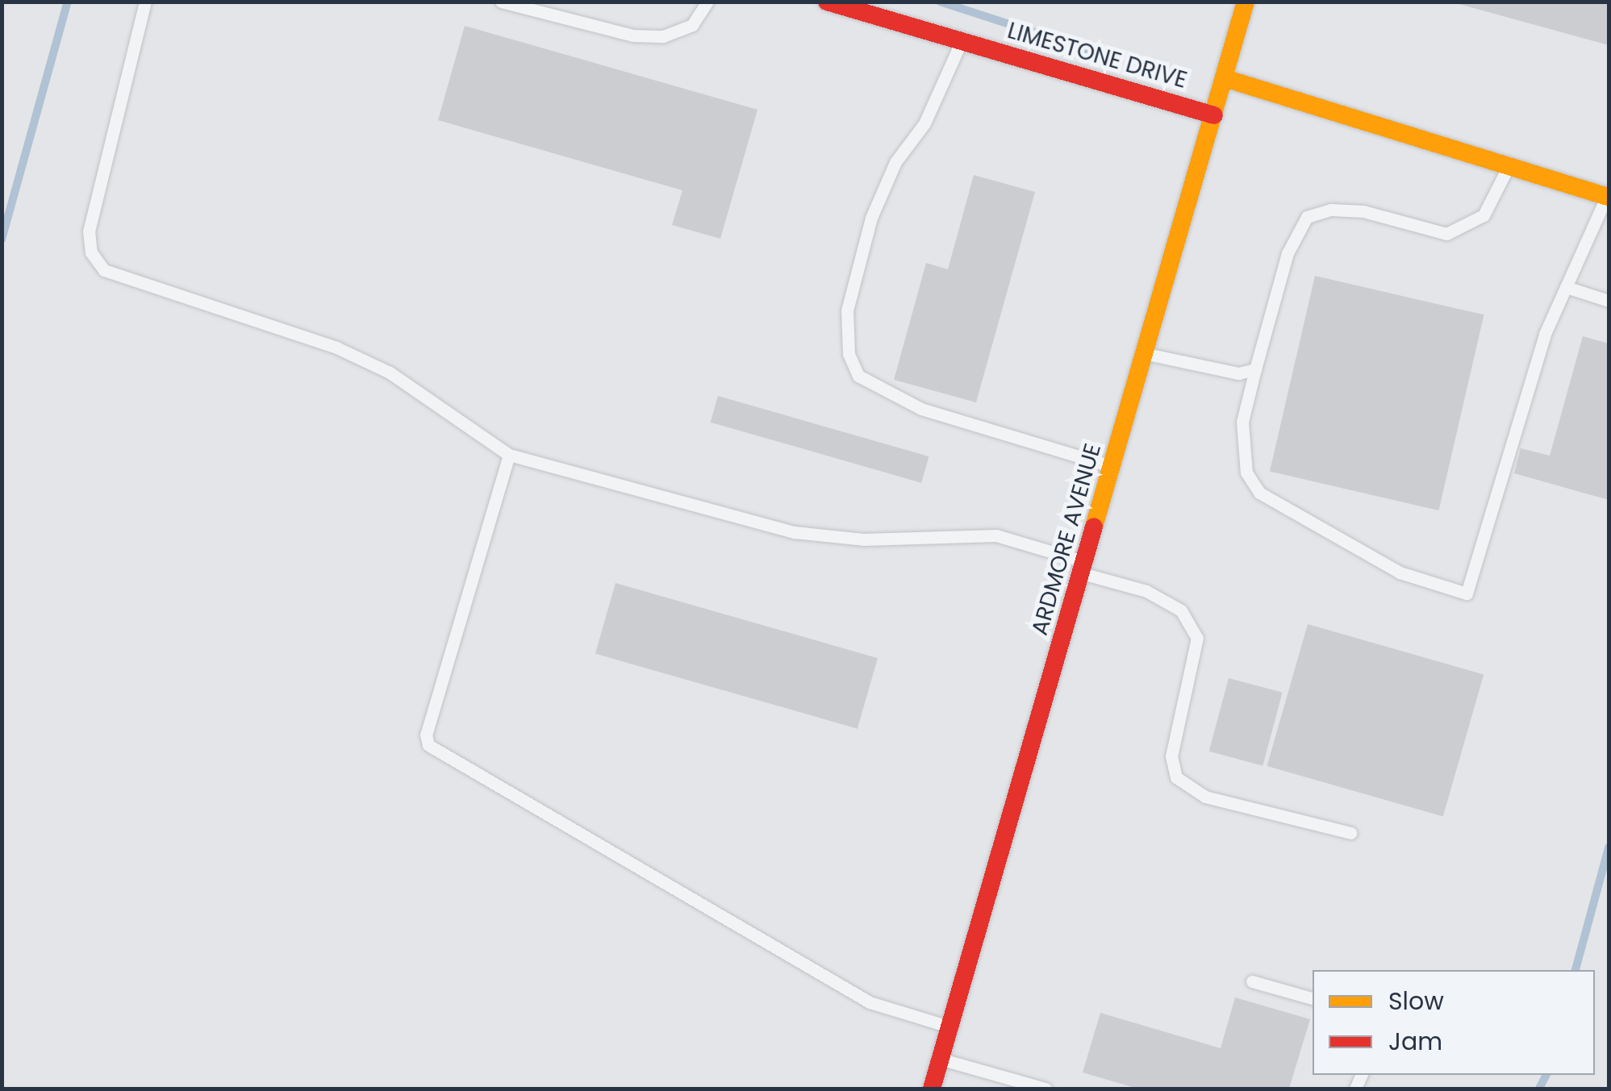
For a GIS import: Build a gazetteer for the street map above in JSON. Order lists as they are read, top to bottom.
{
  "streets": {
    "main road": ["LIMESTONE DRIVE", "ARDMORE AVENUE"]
  },
  "crossings": [
    ["LIMESTONE DRIVE", "ARDMORE AVENUE"]
  ],
  "legend": ["Slow", "Jam"]
}
